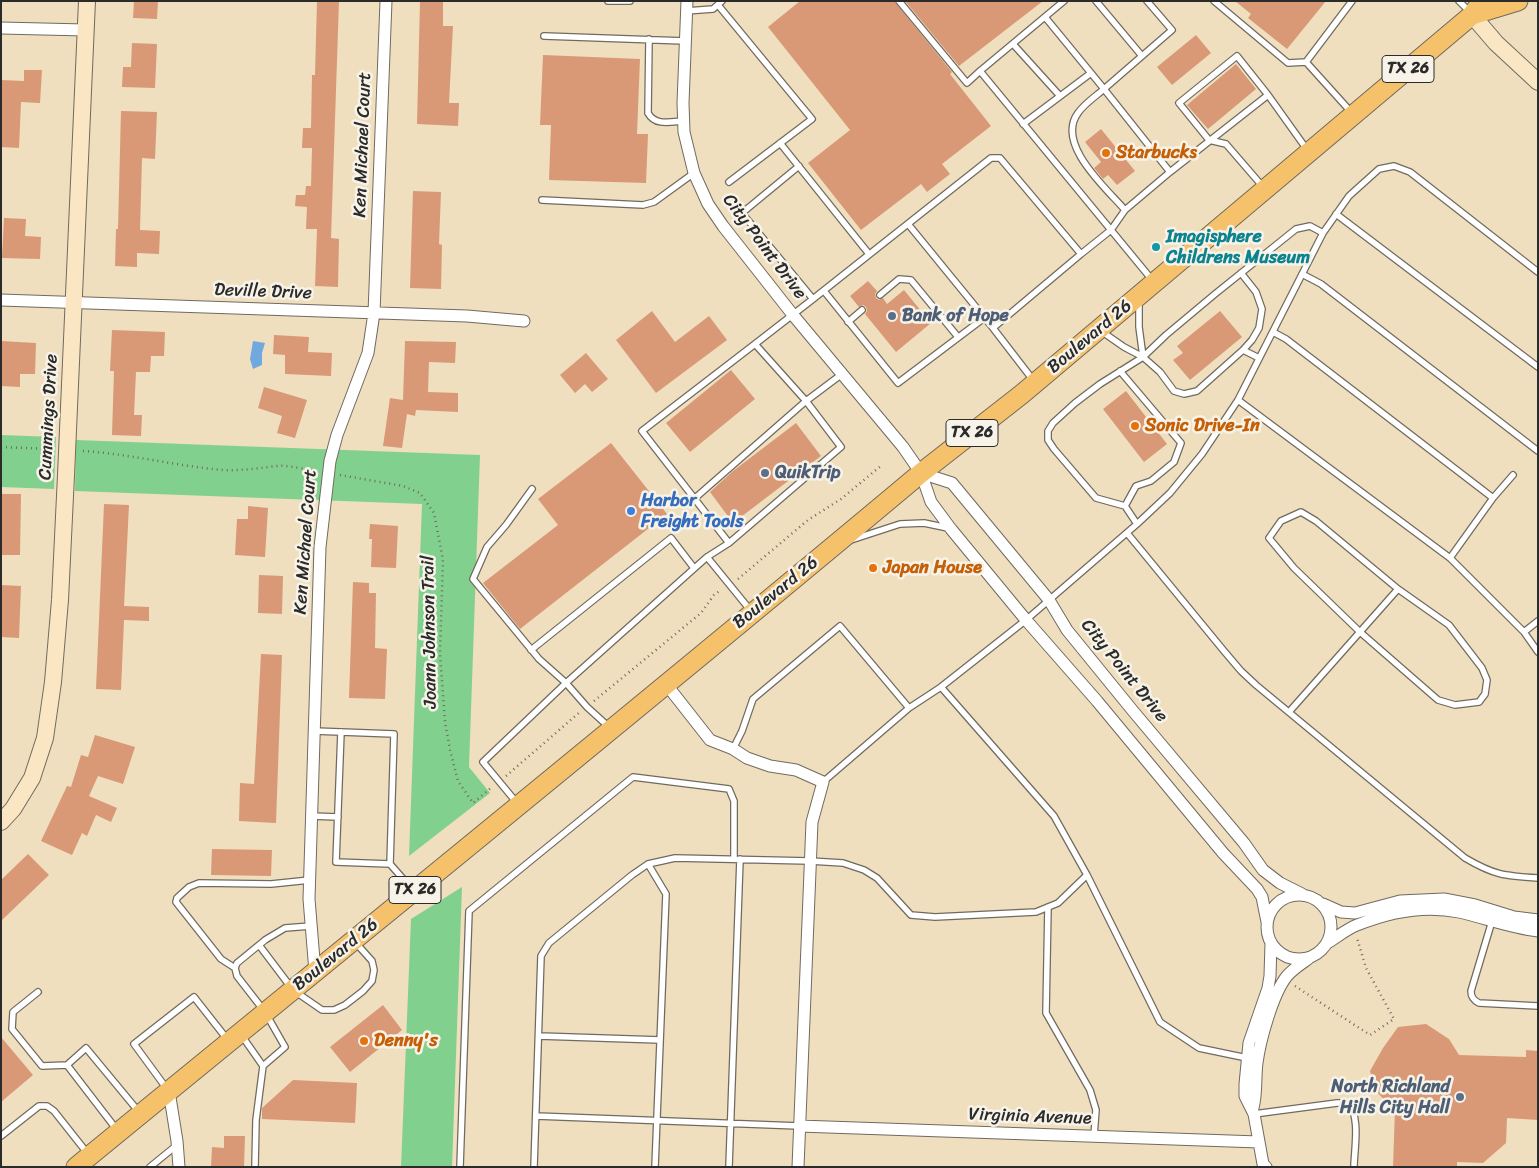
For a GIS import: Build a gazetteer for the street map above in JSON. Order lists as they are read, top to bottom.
{
  "streets": {
    "main road": ["TX 26", "Boulevard 26"],
    "street": [
      "Ken Michael Court",
      "City Point Drive",
      "Deville Drive",
      "Cummings Drive",
      "Virginia Avenue"
    ],
    "path": ["Joann Johnson Trail"]
  },
  "crossings": [
    ["Ken Michael Court", "Deville Drive"],
    ["Ken Michael Court", "Boulevard 26"],
    ["City Point Drive", "Boulevard 26"],
    ["Deville Drive", "Cummings Drive"]
  ],
  "places": [
    "Starbucks",
    "Imagisphere Childrens Museum",
    "Bank of Hope",
    "Sonic Drive-In",
    "QuikTrip",
    "Harbor Freight Tools",
    "Japan House",
    "Denny's",
    "North Richland Hills City Hall"
  ]
}
